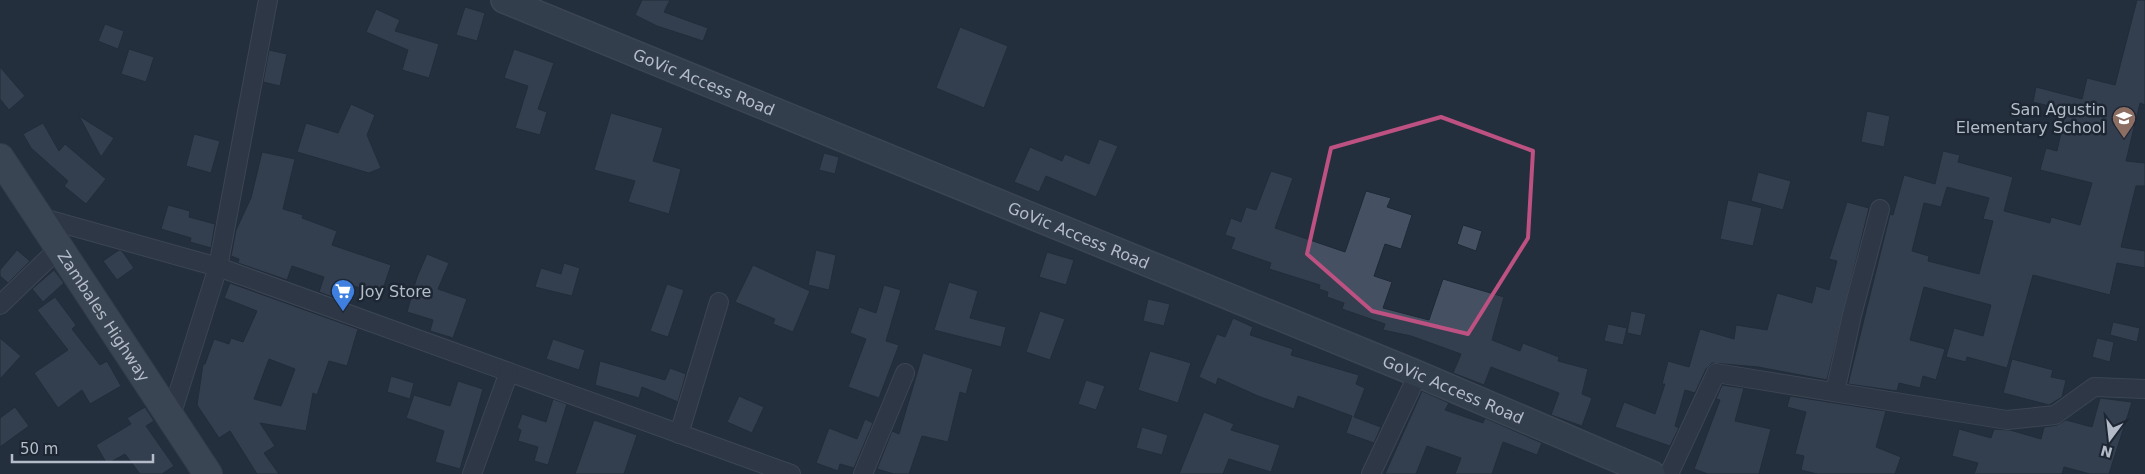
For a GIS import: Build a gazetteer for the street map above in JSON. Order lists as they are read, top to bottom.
{
  "streets": {
    "main road": ["GoVic Access Road", "Zambales Highway"]
  },
  "places": {
    "school or university": ["San Agustin Elementary School"],
    "supermarket": ["Joy Store"]
  },
  "scale_bar": "50 m",
  "north": "bottom"
}
